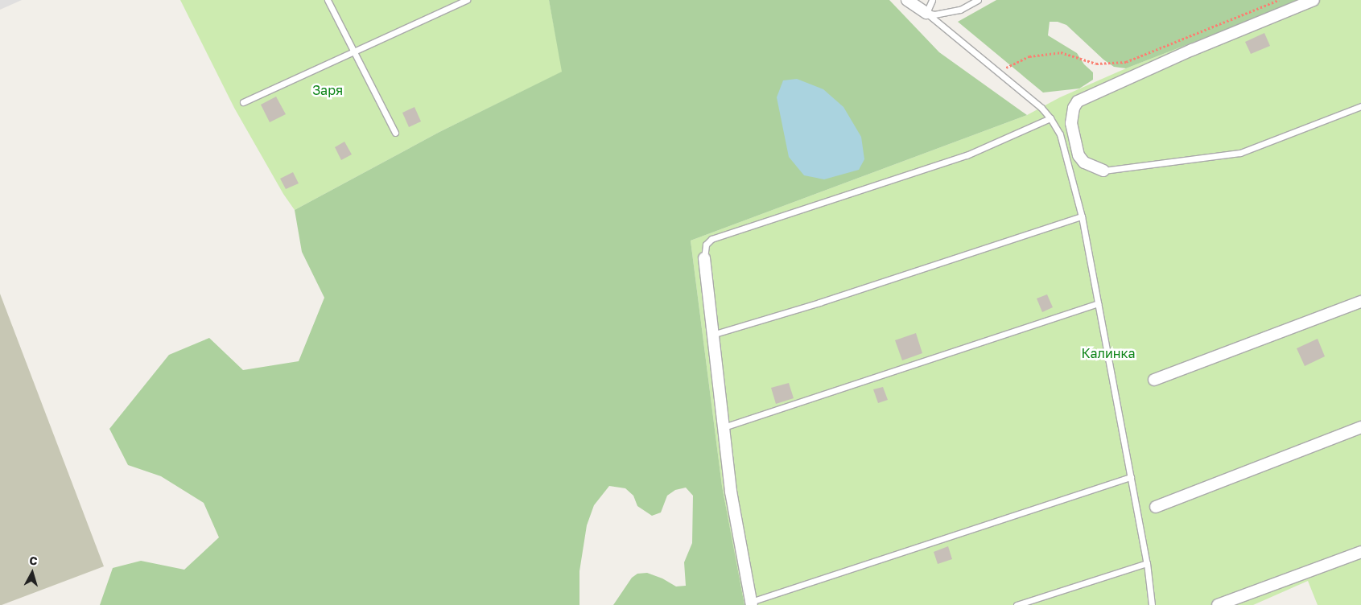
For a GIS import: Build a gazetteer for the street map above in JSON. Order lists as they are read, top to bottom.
{
  "parks": ["Заря", "Калинка"],
  "north": "top"
}
